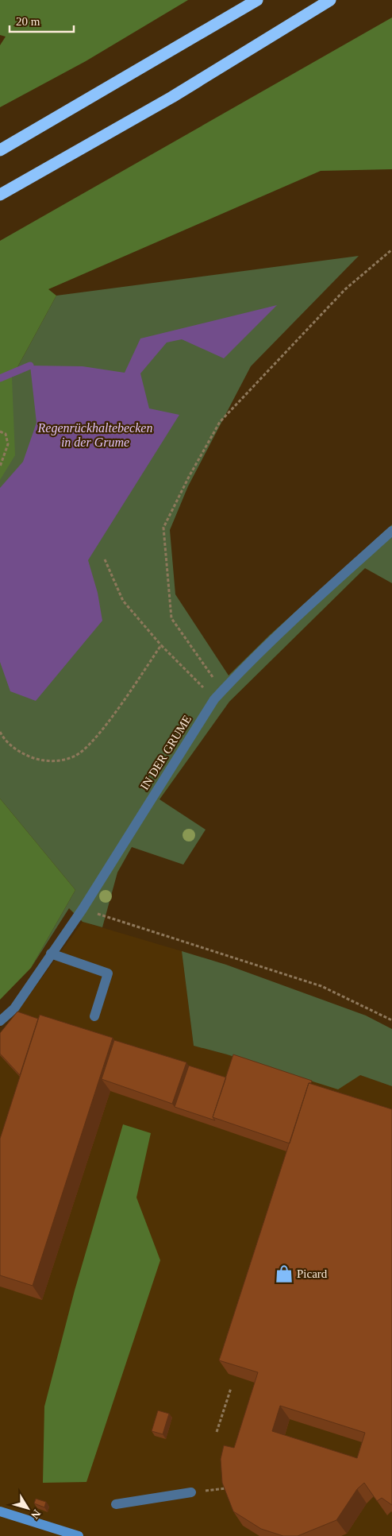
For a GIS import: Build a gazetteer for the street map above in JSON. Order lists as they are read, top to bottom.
{
  "streets": {
    "lane": ["IN DER GRUME"]
  },
  "water": ["Regenrückhaltebecken in der Grume"],
  "places": {
    "shop": ["Picard"]
  },
  "scale_bar": "20 m",
  "north": "bottom right"
}
